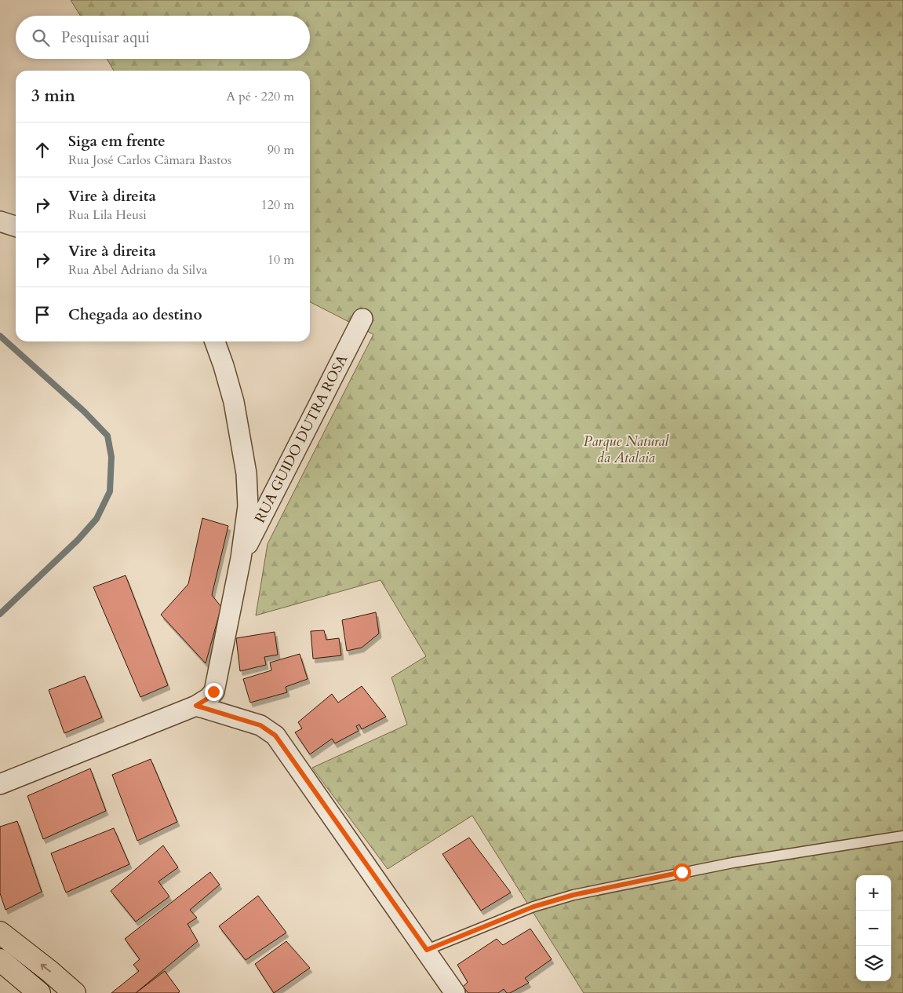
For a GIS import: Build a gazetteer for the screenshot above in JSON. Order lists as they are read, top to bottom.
{
  "streets": {
    "street": ["RUA GUIDO DUTRA ROSA"]
  },
  "parks": ["Parque Natural da Atalaia"],
  "page": {
    "search": "Pesquisar aqui",
    "heading": ["3 min", "A pé · 220 m"],
    "list": [
      ["Siga em frente", "Rua José Carlos Câmara Bastos", "90 m"],
      ["Vire à direita", "Rua Lila Heusi", "120 m"],
      ["Vire à direita", "Rua Abel Adriano da Silva", "10 m"],
      "Chegada ao destino"
    ],
    "map_buttons": ["+", "−"]
  }
}
